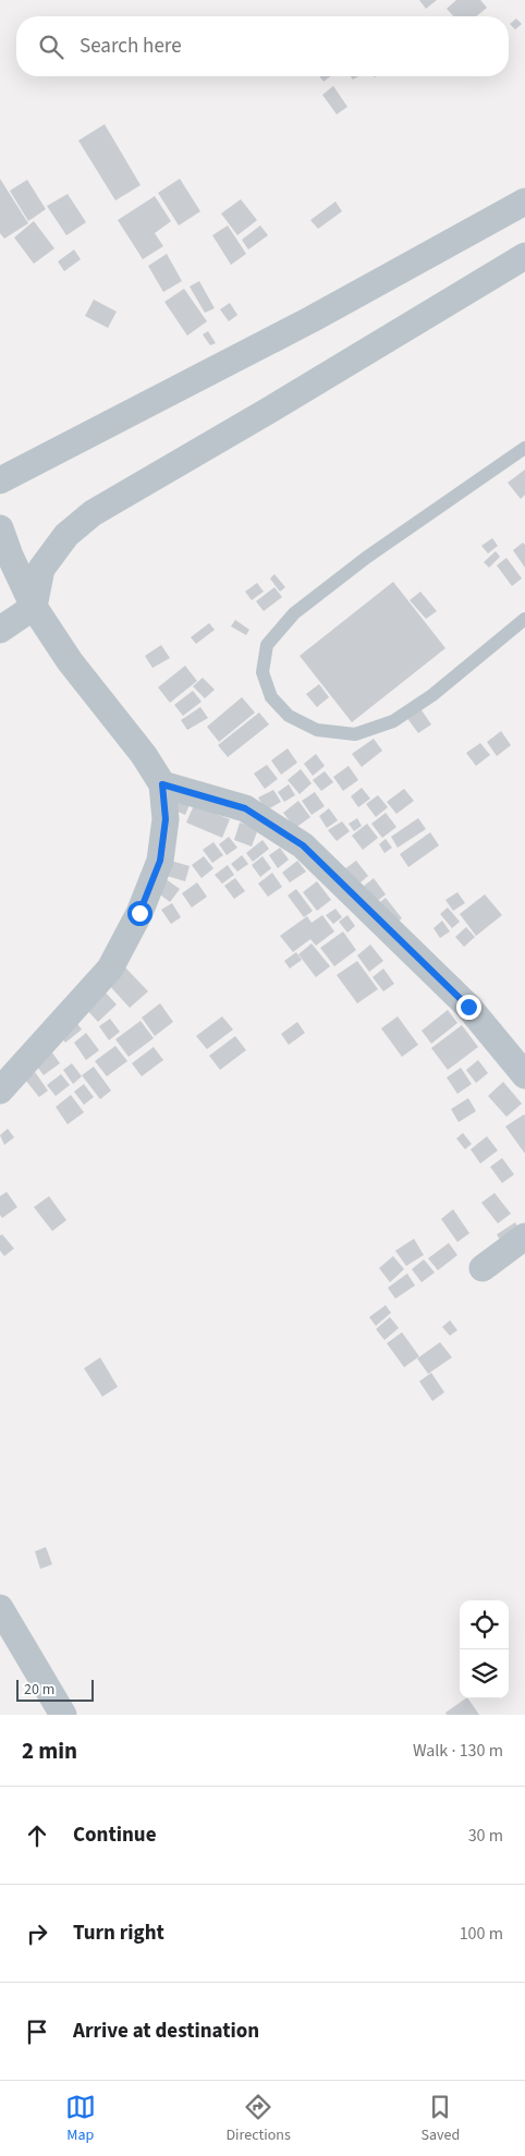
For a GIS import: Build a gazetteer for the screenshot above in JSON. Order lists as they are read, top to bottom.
{
  "scale_bar": "20 m",
  "page": {
    "search": "Search here",
    "scale": "20 m",
    "heading": ["2 min", "Walk · 130 m"],
    "list": [
      ["Continue", "30 m"],
      ["Turn right", "100 m"],
      "Arrive at destination"
    ],
    "nav": ["Map", "Directions", "Saved"]
  }
}
